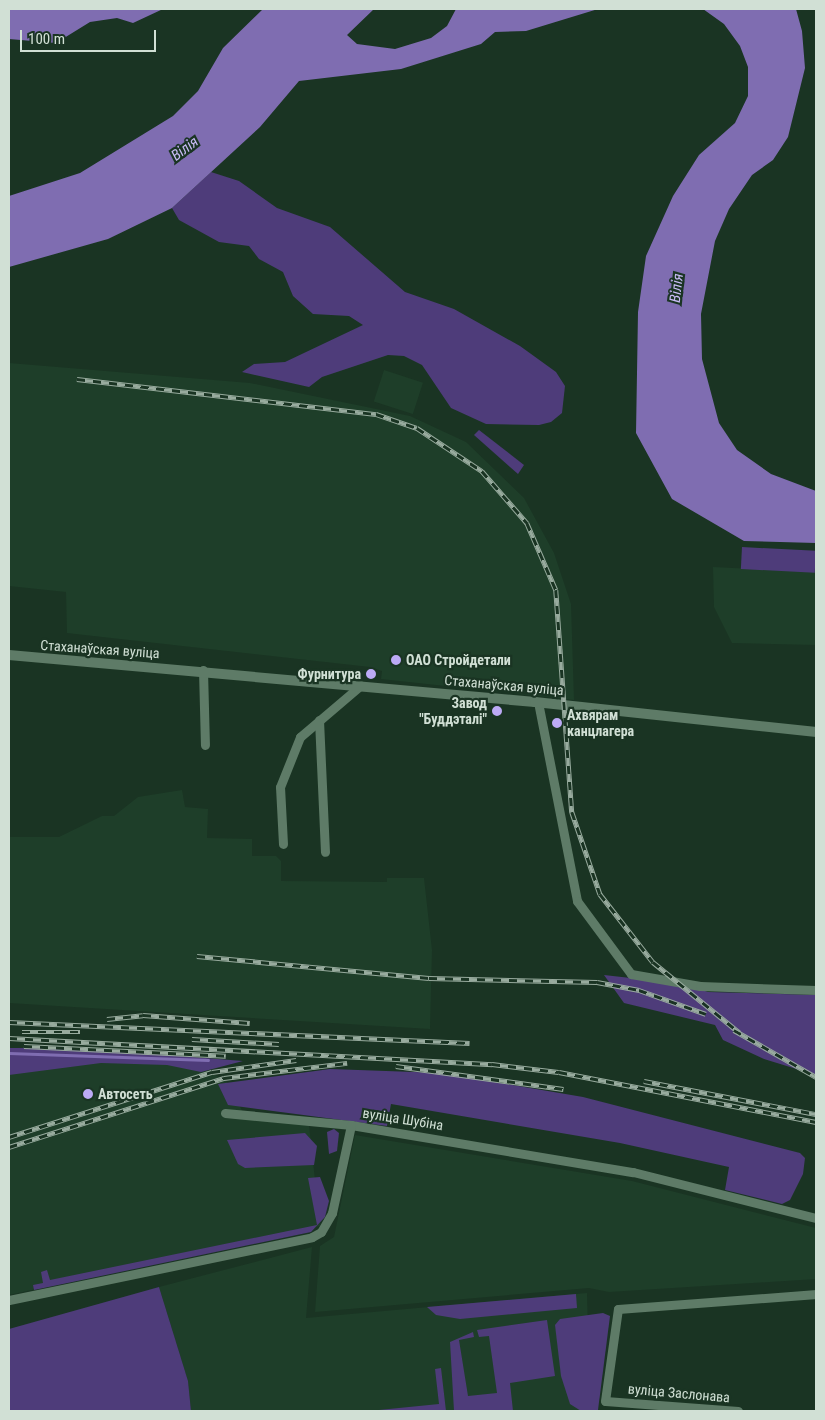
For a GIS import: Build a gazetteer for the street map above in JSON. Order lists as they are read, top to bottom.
{
  "streets": {
    "street": ["Стаханаўская вуліца", "вуліца Шубіна", "вуліца Заслонава"]
  },
  "water": ["Вілія"],
  "places": [
    "ОАО Стройдетали",
    "Фурнитура",
    "Завод \"Буддэталі\"",
    "Ахвярам канцлагера",
    "Автосеть"
  ],
  "scale_bar": "100 m"
}
